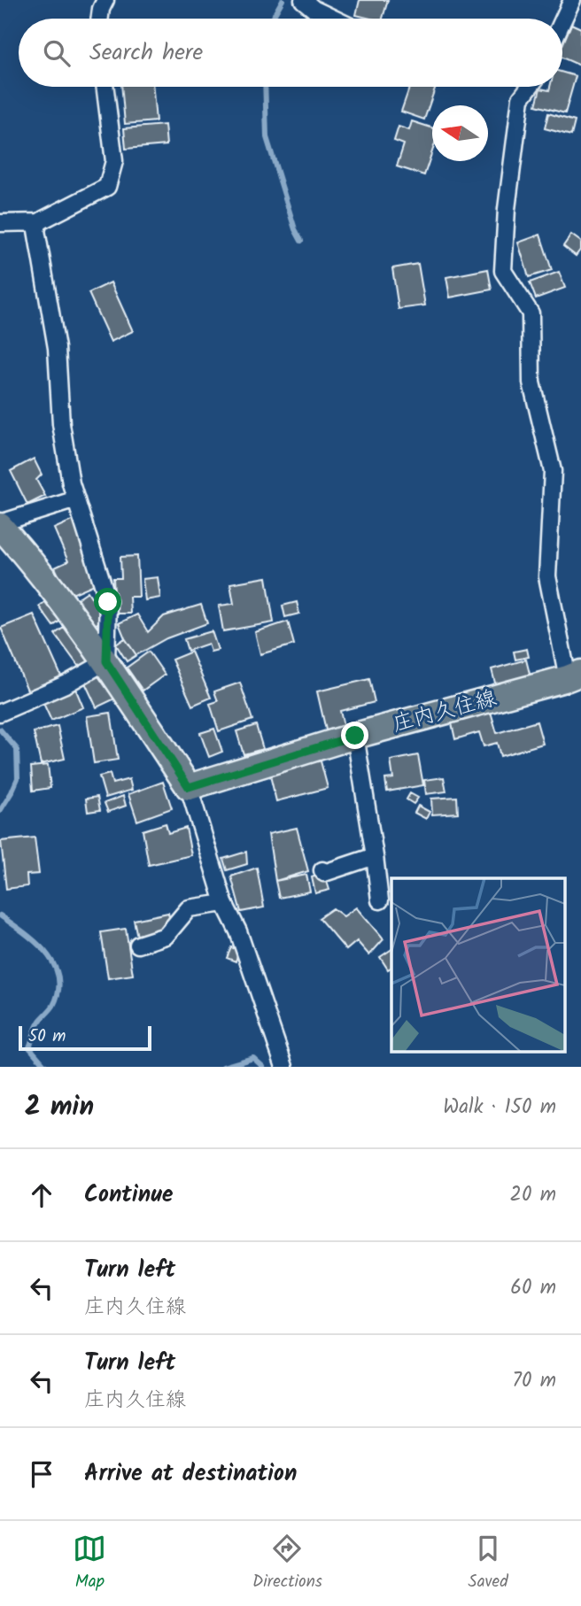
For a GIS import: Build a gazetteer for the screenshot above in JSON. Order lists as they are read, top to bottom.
{
  "streets": {
    "main road": ["庄内久住線"]
  },
  "scale_bar": "50 m",
  "north": "left",
  "page": {
    "search": "Search here",
    "scale": "50 m",
    "heading": ["2 min", "Walk · 150 m"],
    "list": [
      ["Continue", "20 m"],
      ["Turn left", "庄内久住線", "60 m"],
      ["Turn left", "庄内久住線", "70 m"],
      "Arrive at destination"
    ],
    "nav": ["Map", "Directions", "Saved"]
  }
}
